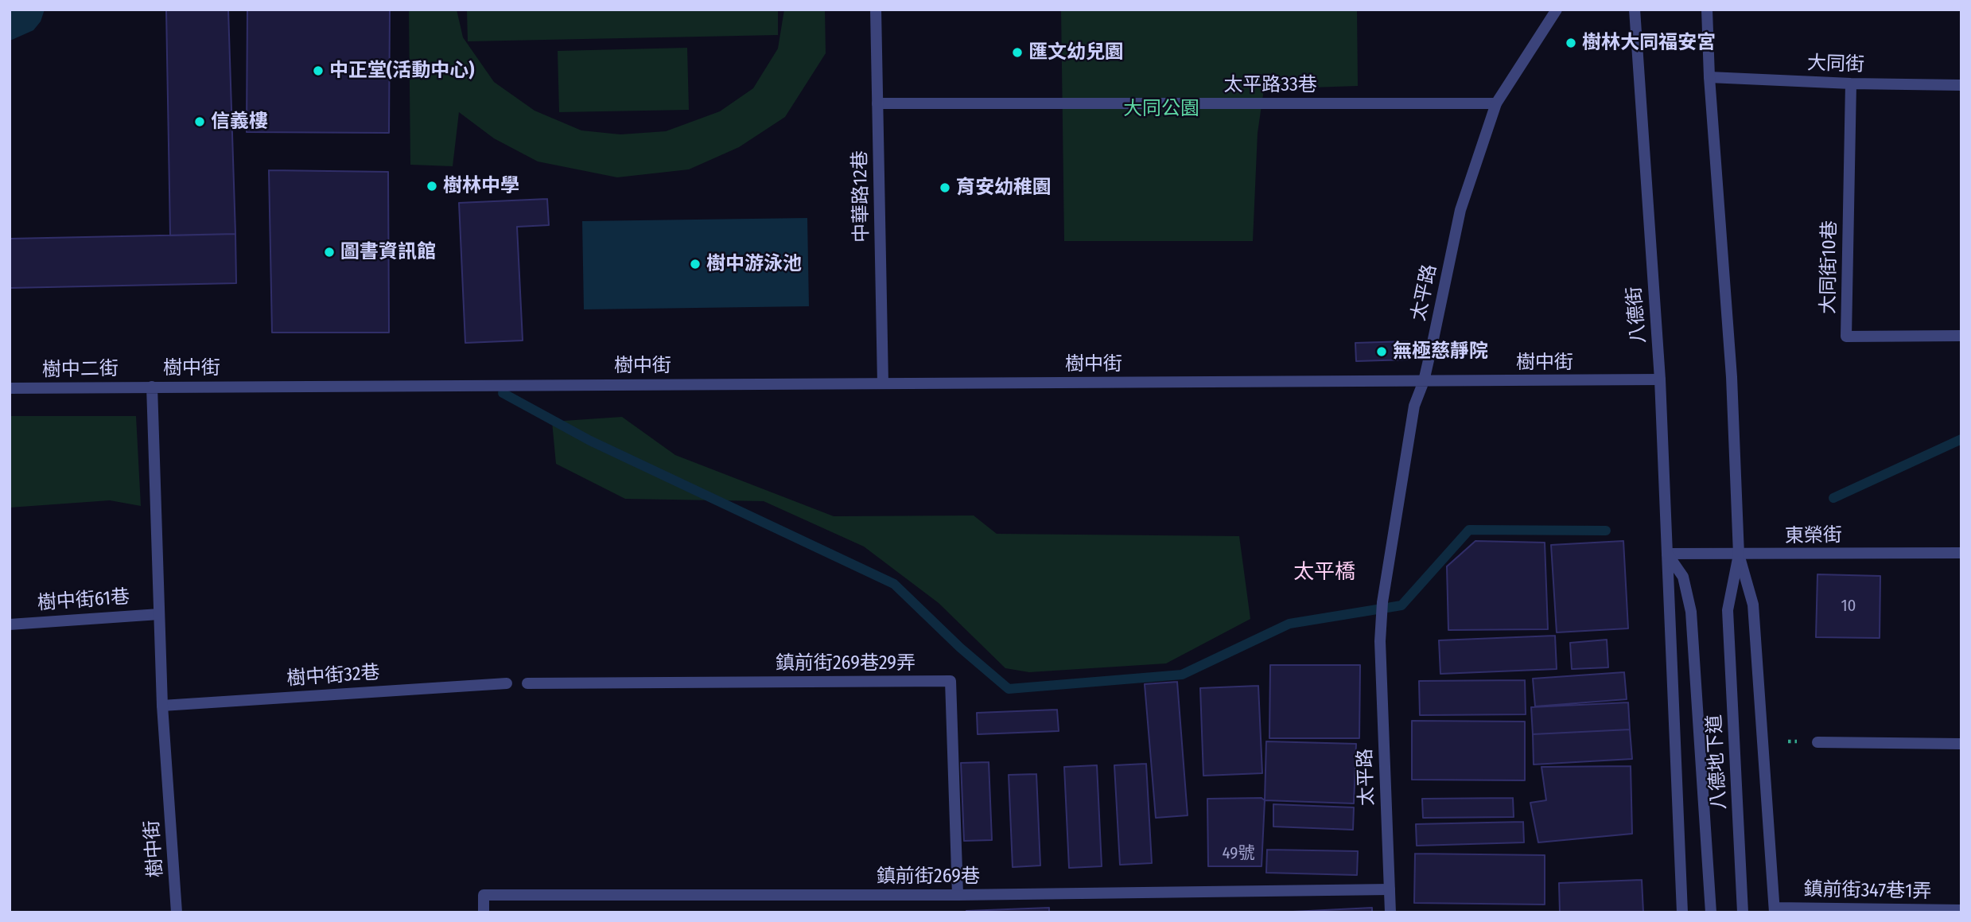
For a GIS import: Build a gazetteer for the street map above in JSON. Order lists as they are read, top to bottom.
{
  "streets": {
    "street": [
      "大同街",
      "太平路33巷",
      "中華路12巷",
      "大同街10巷",
      "太平路",
      "八德街",
      "樹中街",
      "樹中二街",
      "東榮街",
      "樹中街61巷",
      "鎮前街269巷29弄",
      "樹中街32巷",
      "八德地下道",
      "鎮前街269巷",
      "鎮前街347巷1弄"
    ]
  },
  "crossings": [
    ["大同街", "大同街10巷"],
    ["太平路33巷", "中華路12巷"],
    ["太平路33巷", "太平路"],
    ["中華路12巷", "樹中街"],
    ["太平路", "樹中街"],
    ["太平路", "鎮前街269巷"],
    ["八德街", "樹中街"],
    ["八德街", "東榮街"],
    ["八德街", "八德地下道"],
    ["樹中街", "樹中二街"],
    ["樹中街", "樹中街61巷"],
    ["樹中街", "樹中街32巷"],
    ["東榮街", "八德地下道"],
    ["鎮前街269巷29弄", "鎮前街269巷"]
  ],
  "districts": ["太平橋"],
  "parks": ["大同公園"],
  "places": [
    "樹林大同福安宮",
    "匯文幼兒園",
    "中正堂(活動中心)",
    "信義樓",
    "樹林中學",
    "育安幼稚園",
    "圖書資訊館",
    "樹中游泳池",
    "無極慈靜院"
  ],
  "house_numbers": ["10", "49號"]
}
